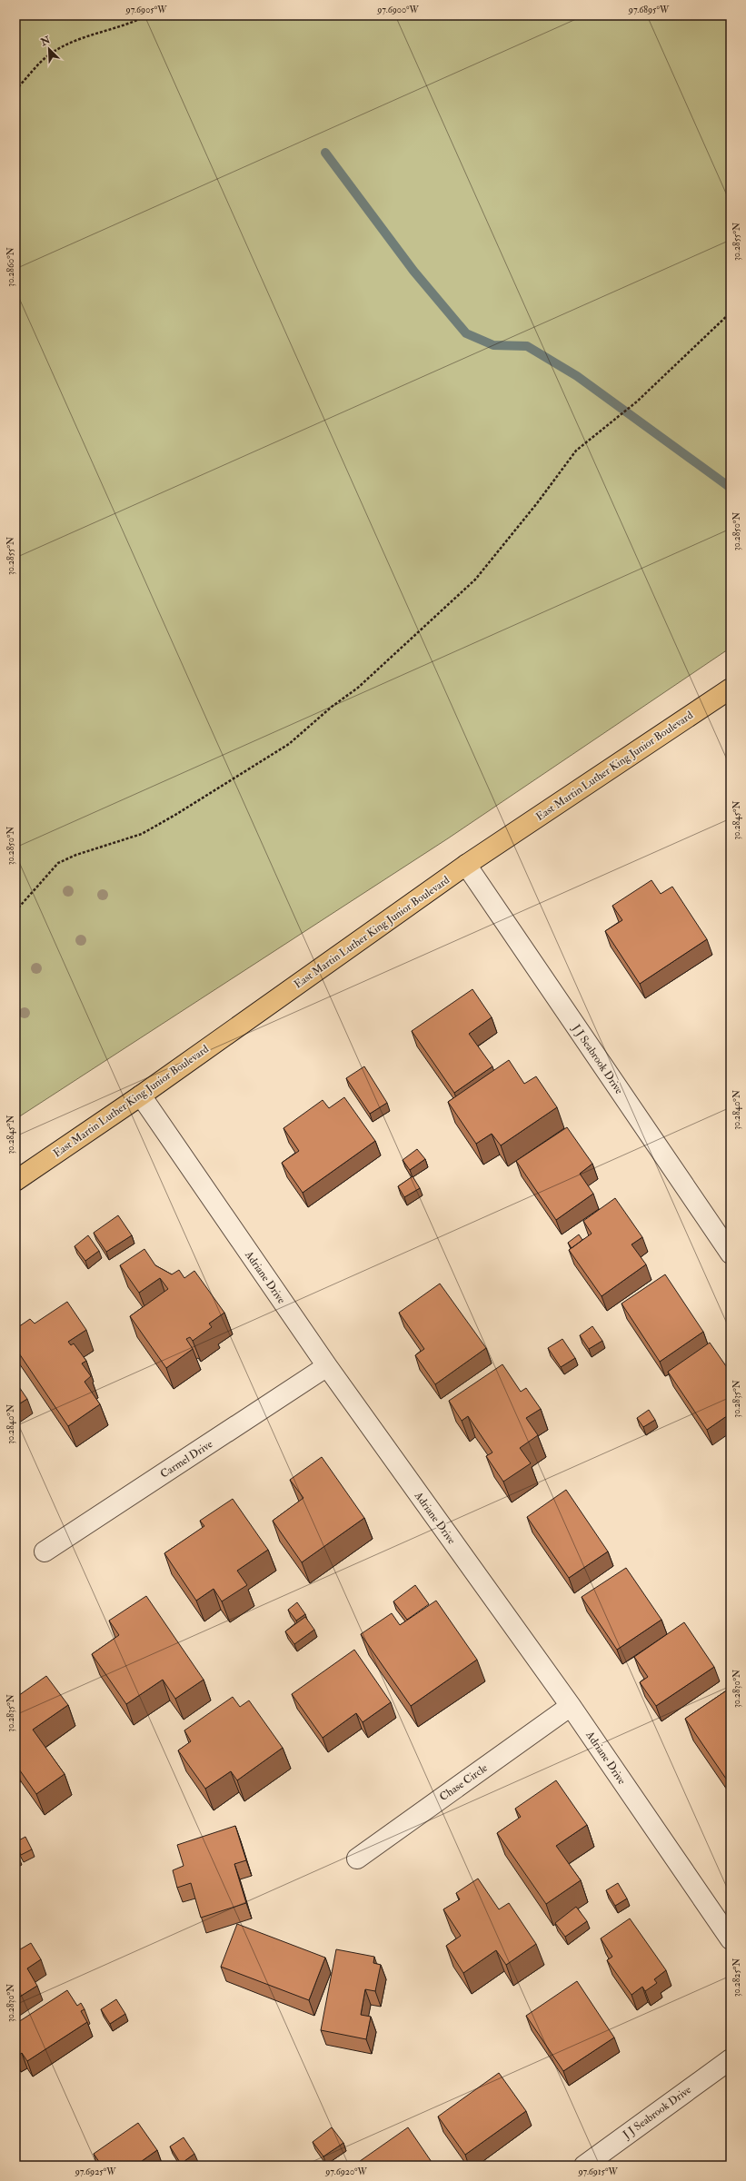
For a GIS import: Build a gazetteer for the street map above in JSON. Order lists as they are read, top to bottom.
{
  "streets": {
    "main road": ["East Martin Luther King Junior Boulevard"],
    "street": [
      "J J Seabrook Drive",
      "Adriane Drive",
      "Carmel Drive",
      "Chase Circle"
    ]
  },
  "crossings": [
    ["East Martin Luther King Junior Boulevard", "J J Seabrook Drive"],
    ["East Martin Luther King Junior Boulevard", "Adriane Drive"],
    ["Adriane Drive", "Carmel Drive"],
    ["Adriane Drive", "Chase Circle"]
  ],
  "north": "top left",
  "coordinates": [
    "97.6905°W",
    "97.6900°W",
    "97.6895°W",
    "30.2855°N",
    "30.2860°N",
    "30.2850°N",
    "30.2845°N",
    "30.2840°N",
    "30.2835°N",
    "30.2830°N",
    "30.2825°N",
    "97.6925°W",
    "97.6920°W",
    "97.6915°W"
  ]
}
